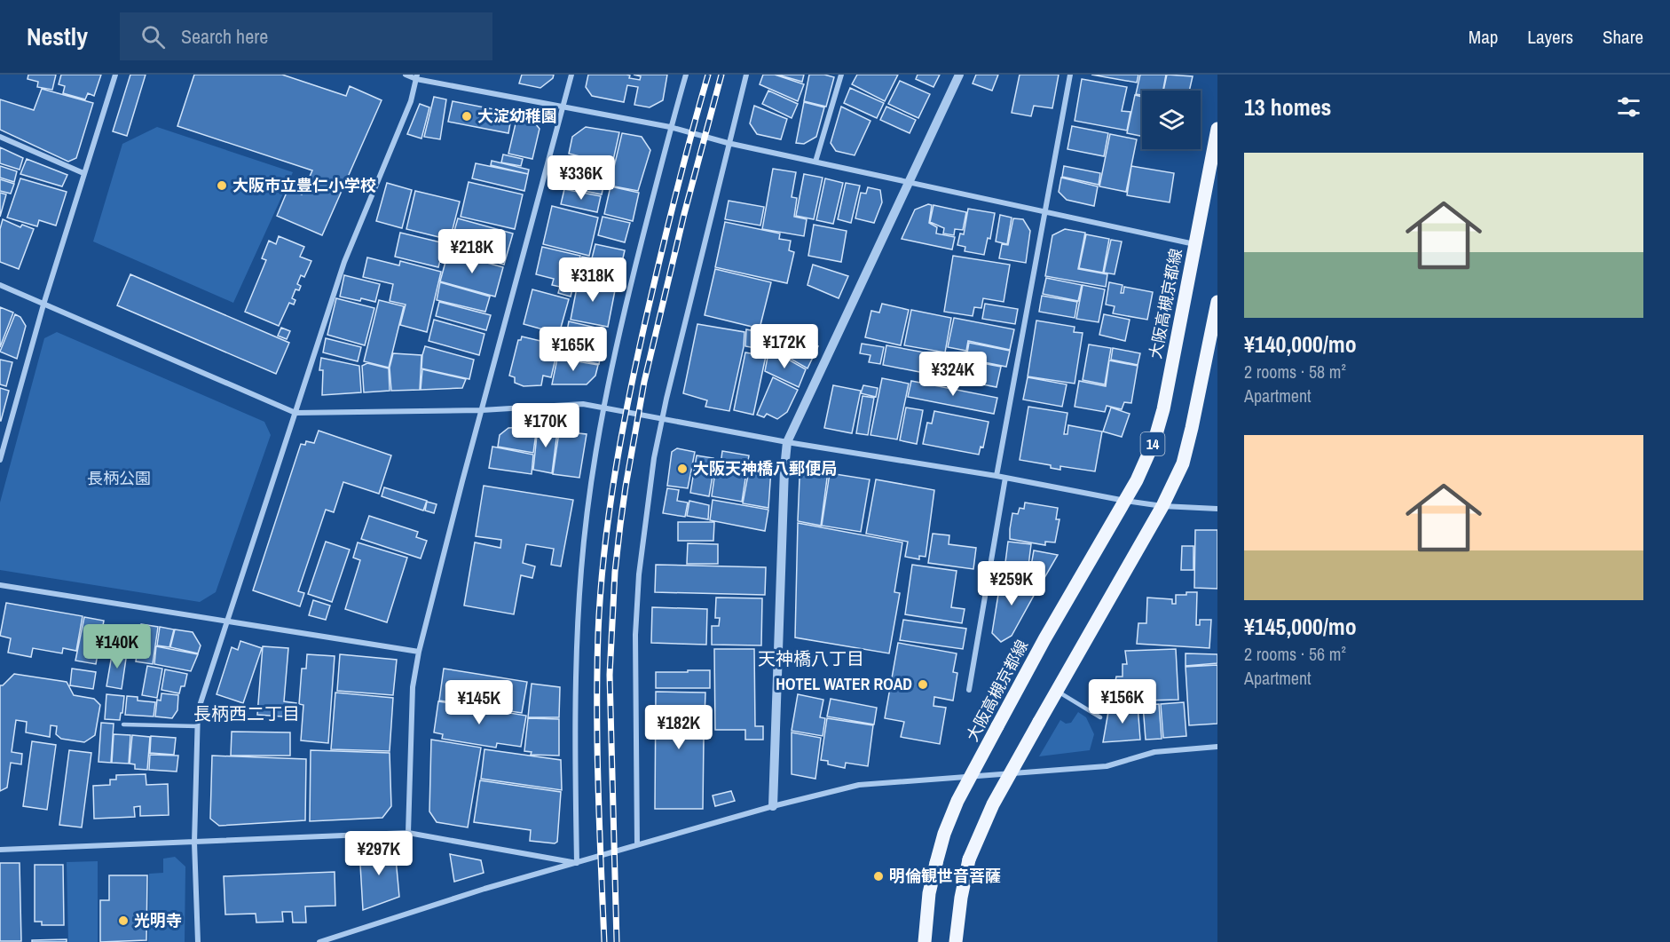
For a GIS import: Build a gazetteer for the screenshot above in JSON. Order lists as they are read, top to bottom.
{
  "streets": {
    "main road": ["大阪高槻京都線", "14"]
  },
  "districts": ["天神橋八丁目", "長柄西二丁目"],
  "parks": ["長柄公園"],
  "places": [
    "大淀幼稚園",
    "大阪市立豊仁小学校",
    "大阪天神橋八郵便局",
    "HOTEL WATER ROAD",
    "明倫観世音菩薩",
    "光明寺"
  ],
  "page": {
    "header": "Nestly",
    "search": "Search here",
    "nav": ["Map", "Layers", "Share"],
    "heading": "13 homes",
    "list": [
      {
        "name": "¥140,000/mo",
        "note": "2 rooms · 58 m² · Apartment"
      },
      {
        "name": "¥145,000/mo",
        "note": "2 rooms · 56 m² · Apartment"
      }
    ],
    "price": [
      "¥336K",
      "¥218K",
      "¥318K",
      "¥172K",
      "¥165K",
      "¥324K",
      "¥170K",
      "¥259K",
      "¥140K",
      "¥156K",
      "¥145K",
      "¥182K",
      "¥297K"
    ]
  }
}
